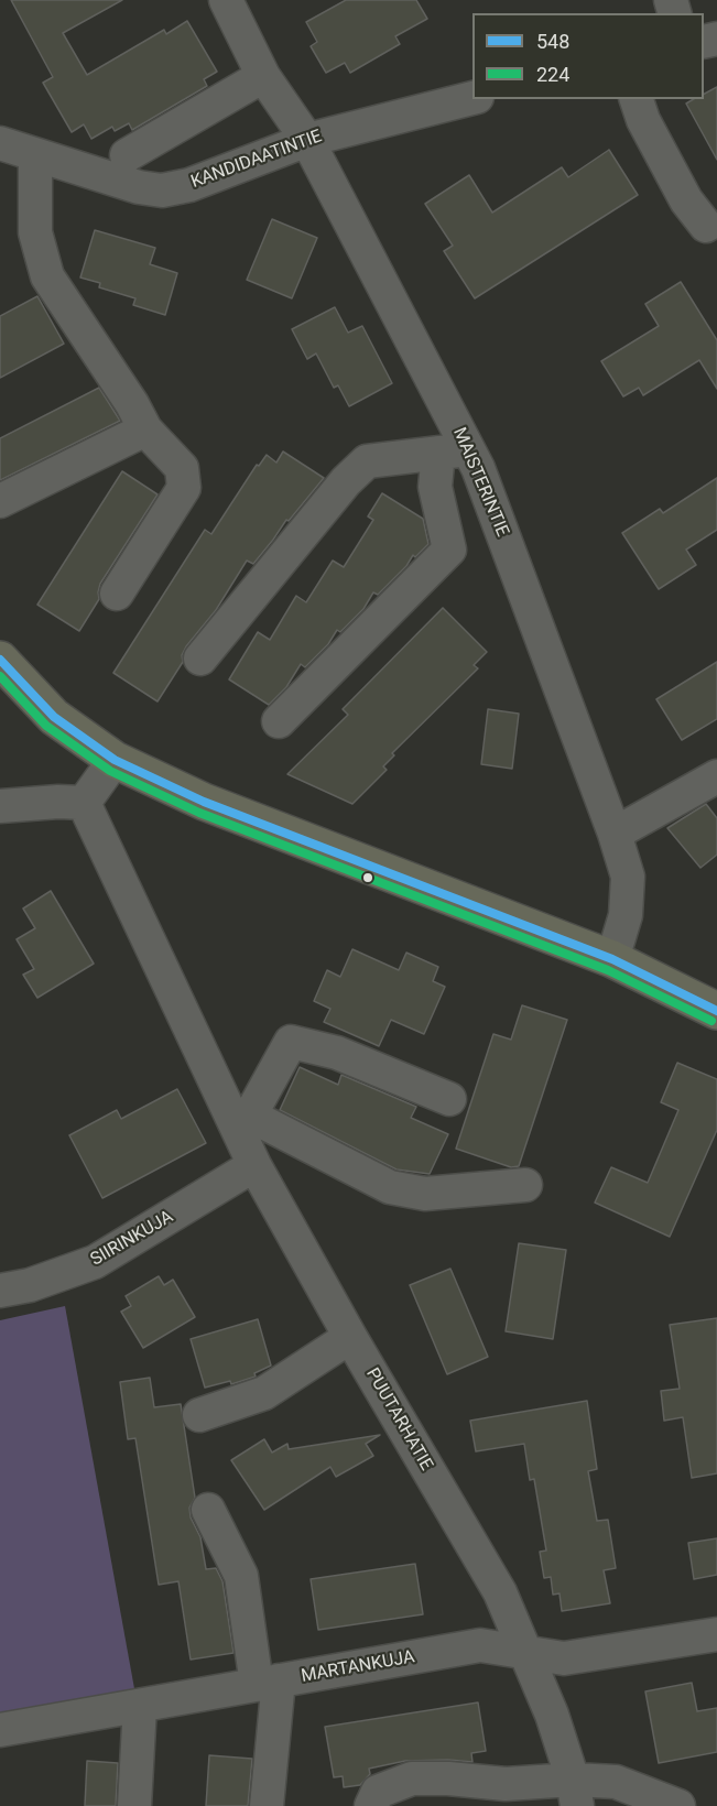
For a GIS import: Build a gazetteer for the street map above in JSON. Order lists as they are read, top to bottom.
{
  "streets": {
    "street": [
      "KANDIDAATINTIE",
      "MAISTERINTIE",
      "SIIRINKUJA",
      "PUUTARHATIE",
      "MARTANKUJA"
    ]
  },
  "crossings": [
    ["KANDIDAATINTIE", "MAISTERINTIE"],
    ["SIIRINKUJA", "PUUTARHATIE"],
    ["PUUTARHATIE", "MARTANKUJA"]
  ],
  "lines": ["transit line 548", "transit line 224"],
  "legend": ["548", "224"]
}
